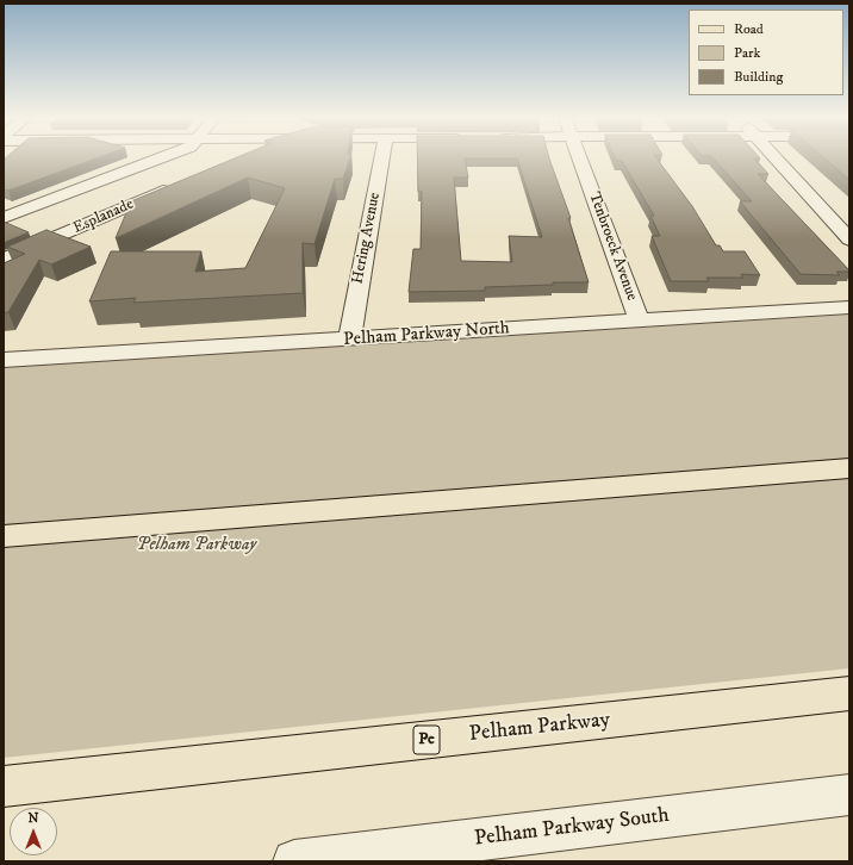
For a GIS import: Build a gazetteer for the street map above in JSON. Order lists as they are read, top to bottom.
{
  "streets": {
    "main road": ["Pelham Parkway", "Pe"],
    "street": [
      "Esplanade",
      "Hering Avenue",
      "Tenbroeck Avenue",
      "Pelham Parkway North",
      "Pelham Parkway South"
    ]
  },
  "crossings": [
    ["Hering Avenue", "Pelham Parkway North"],
    ["Tenbroeck Avenue", "Pelham Parkway North"]
  ],
  "parks": ["Pelham Parkway"],
  "legend": ["Road", "Park", "Building"],
  "north": "top"
}
